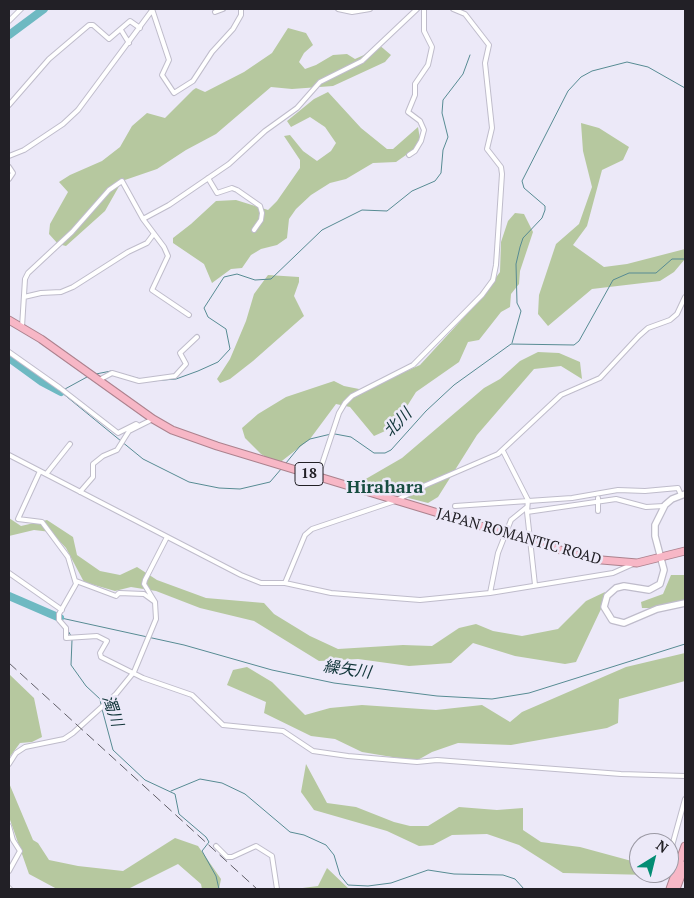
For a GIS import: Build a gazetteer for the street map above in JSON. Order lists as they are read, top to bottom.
{
  "streets": {
    "highway": ["18", "JAPAN ROMANTIC ROAD"]
  },
  "districts": ["Hirahara"],
  "water": ["北川", "繰矢川", "濁川"],
  "north": "top right"
}
